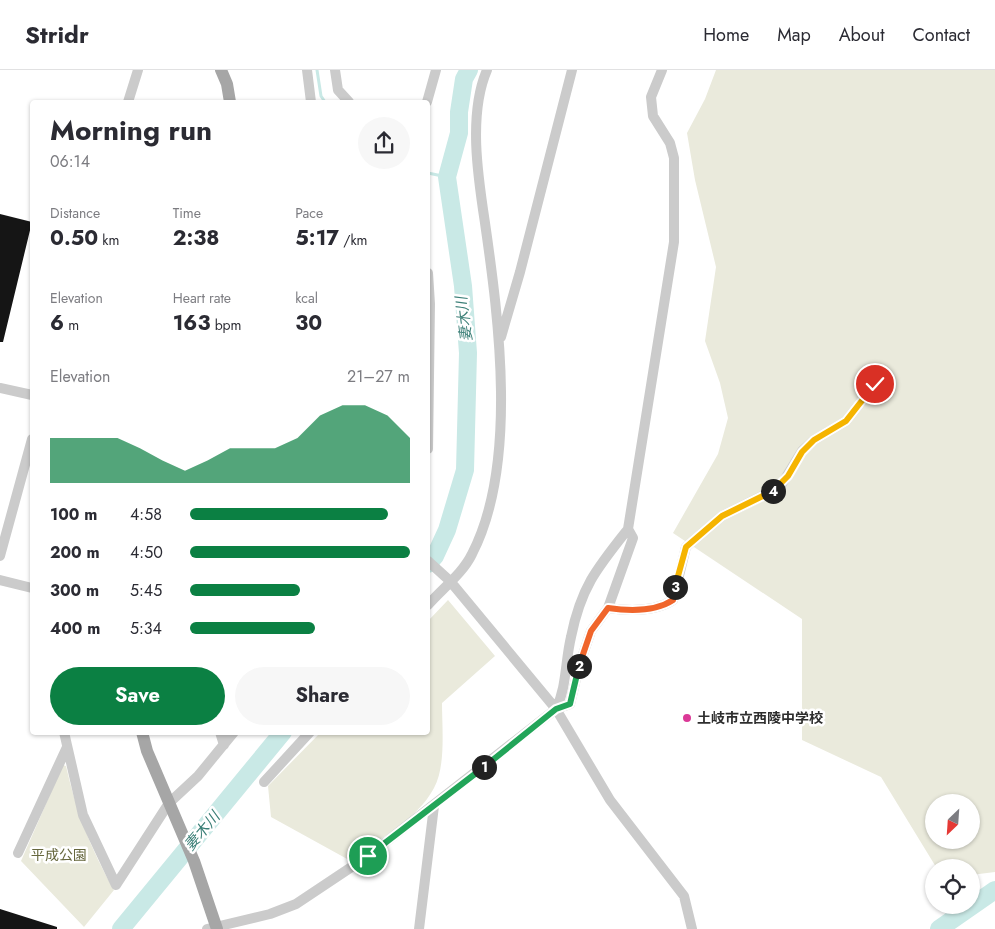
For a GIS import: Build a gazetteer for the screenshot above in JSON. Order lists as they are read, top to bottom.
{
  "water": ["妻木川"],
  "parks": ["平成公園"],
  "places": ["土岐市立西陵中学校"],
  "north": "bottom left",
  "page": {
    "header": "Stridr",
    "nav": [
      "Home",
      "Map",
      "About",
      "Contact"
    ],
    "heading": ["Morning run", "06:14"],
    "stats": [
      ["Distance", "0.50 km"],
      ["Time", "2:38"],
      ["Pace", "5:17 /km"],
      ["Elevation", "6 m"],
      ["Heart rate", "163 bpm"],
      ["kcal", "30"]
    ],
    "chart": ["Elevation", "21–27 m"],
    "pins": [
      "4",
      "3",
      "2",
      "1"
    ],
    "list": [
      {
        "name": "100 m",
        "note": "4:58"
      },
      {
        "name": "200 m",
        "note": "4:50"
      },
      {
        "name": "300 m",
        "note": "5:45"
      },
      {
        "name": "400 m",
        "note": "5:34"
      }
    ],
    "buttons": ["Save", "Share"]
  }
}
